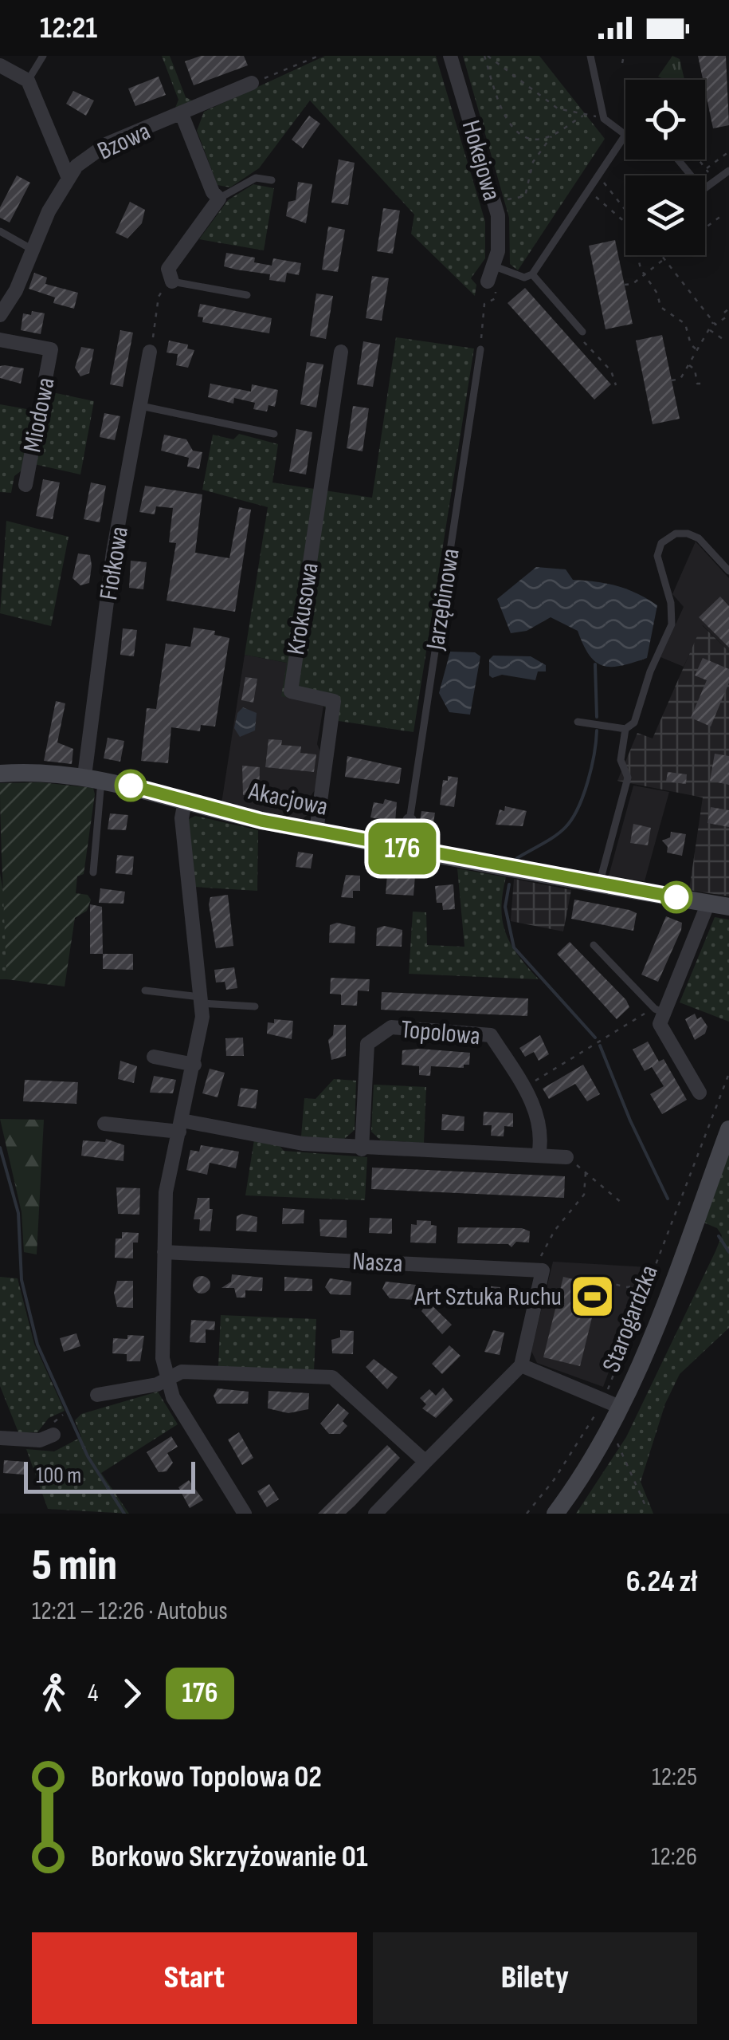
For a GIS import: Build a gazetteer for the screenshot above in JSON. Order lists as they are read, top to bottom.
{
  "streets": {
    "street": [
      "Bzowa",
      "Hokejowa",
      "Miodowa",
      "Fiołkowa",
      "Jarzębinowa",
      "Krokusowa",
      "Akacjowa",
      "Topolowa",
      "Nasza",
      "Starogardzka"
    ]
  },
  "crossings": [
    ["Fiołkowa", "Akacjowa"],
    ["Jarzębinowa", "Akacjowa"],
    ["Krokusowa", "Akacjowa"]
  ],
  "places": {
    "sports": ["Art Sztuka Ruchu"]
  },
  "lines": ["bus line 176"],
  "scale_bar": "100 m",
  "page": {
    "status": "12:21",
    "on_map": "176",
    "scale": "100 m",
    "heading": ["5 min", "12:21 – 12:26 · Autobus", "6.24 zł"],
    "legs": ["4", "176"],
    "list": [
      {
        "name": "Borkowo Topolowa 02",
        "value": "12:25"
      },
      {
        "name": "Borkowo Skrzyżowanie 01",
        "value": "12:26"
      }
    ],
    "buttons": ["Start", "Bilety"]
  }
}
